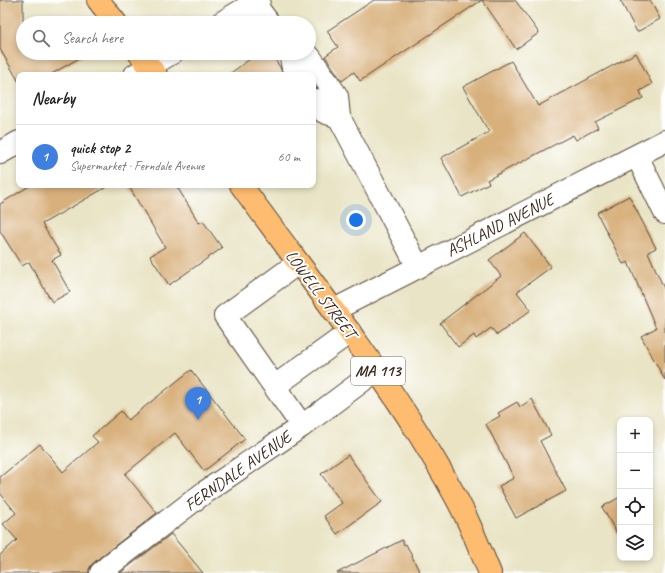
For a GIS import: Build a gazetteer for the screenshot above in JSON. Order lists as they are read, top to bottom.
{
  "streets": {
    "main road": ["LOWELL STREET", "MA 113"],
    "street": ["ASHLAND AVENUE", "FERNDALE AVENUE"]
  },
  "crossings": [
    ["ASHLAND AVENUE", "LOWELL STREET"],
    ["LOWELL STREET", "FERNDALE AVENUE"]
  ],
  "page": {
    "search": "Search here",
    "heading": "Nearby",
    "list": [
      {
        "mark": "1",
        "name": "quick stop 2",
        "note": "Supermarket · Ferndale Avenue",
        "value": "60 m"
      }
    ],
    "pins": "1",
    "map_buttons": ["+", "−"]
  }
}
